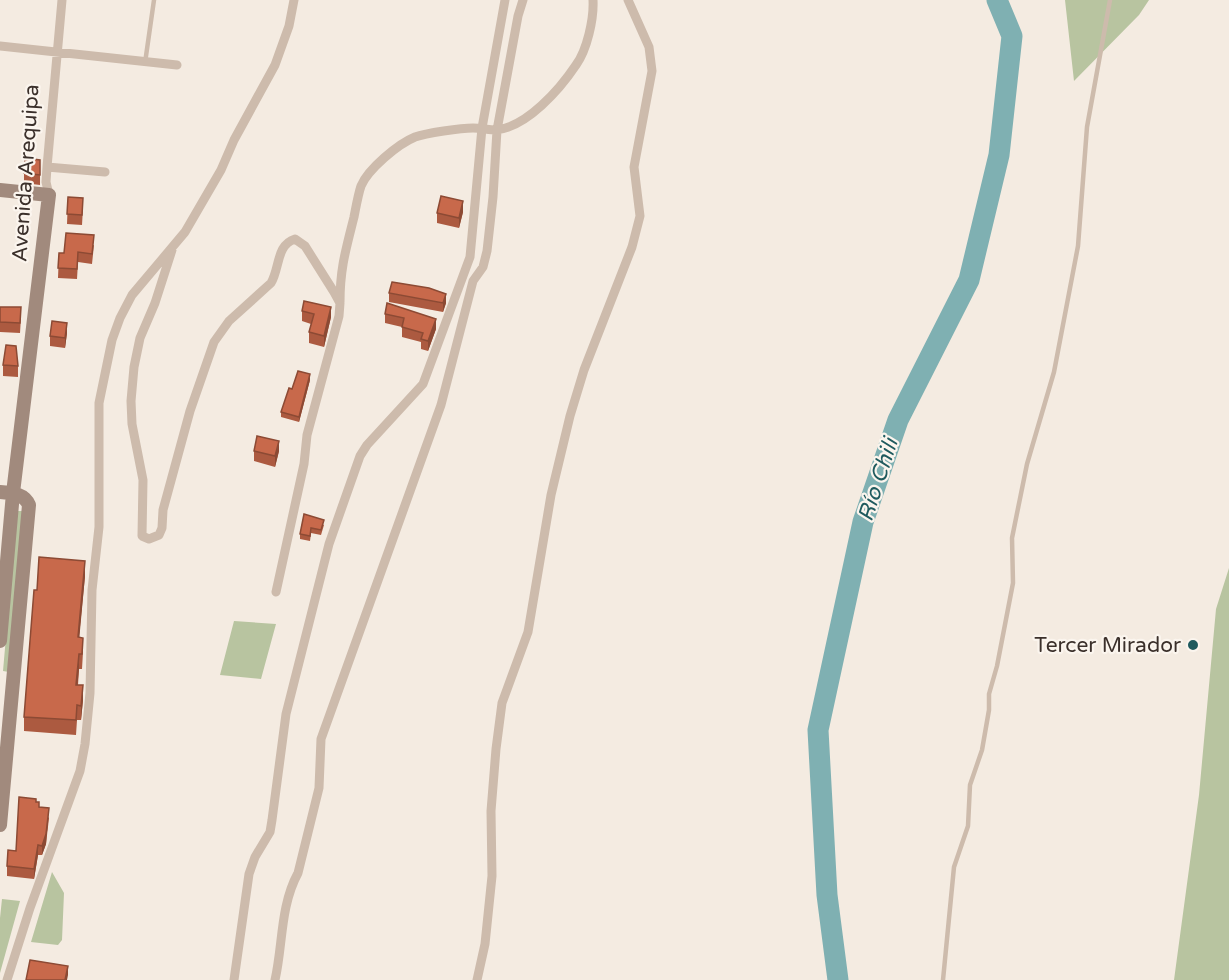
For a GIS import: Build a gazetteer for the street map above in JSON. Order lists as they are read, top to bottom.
{
  "streets": {
    "main road": ["Avenida Arequipa"]
  },
  "water": ["Río Chili"],
  "places": ["Tercer Mirador"]
}
